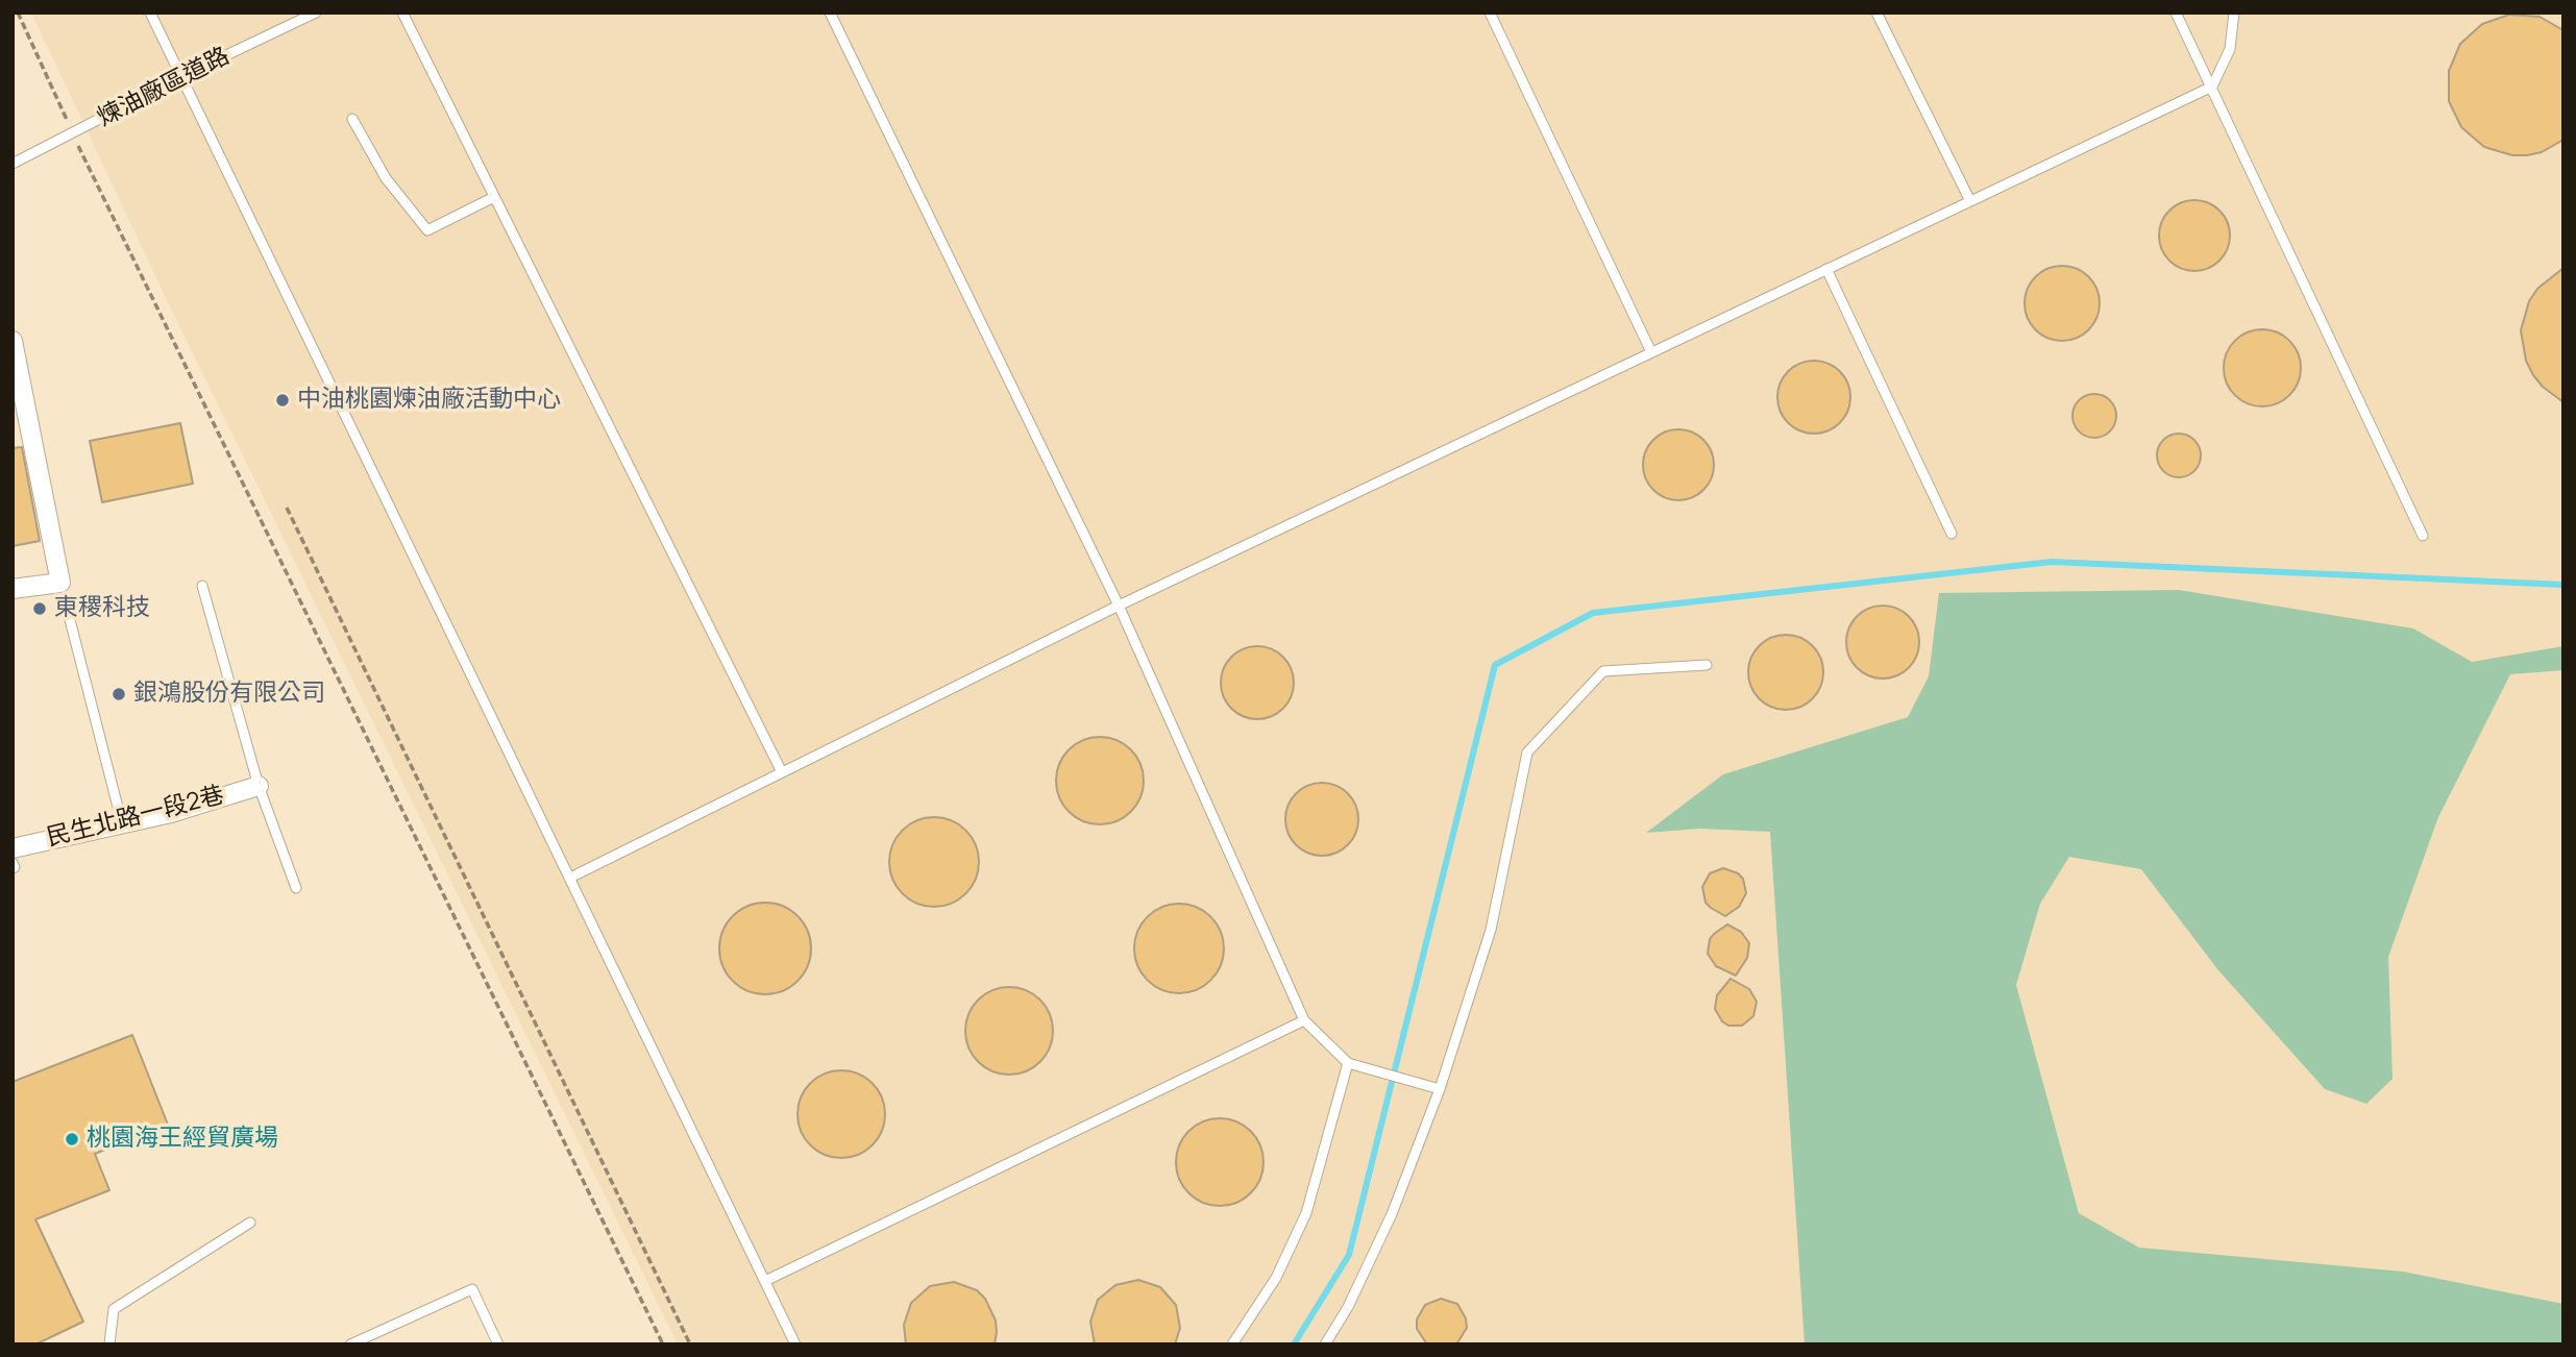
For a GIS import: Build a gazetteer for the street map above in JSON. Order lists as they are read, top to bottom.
{
  "streets": {
    "street": ["民生北路一段2巷"],
    "lane": ["煉油廠區道路"]
  },
  "places": [
    "中油桃園煉油廠活動中心",
    "東稷科技",
    "銀鴻股份有限公司",
    "桃園海王經貿廣場"
  ]
}
